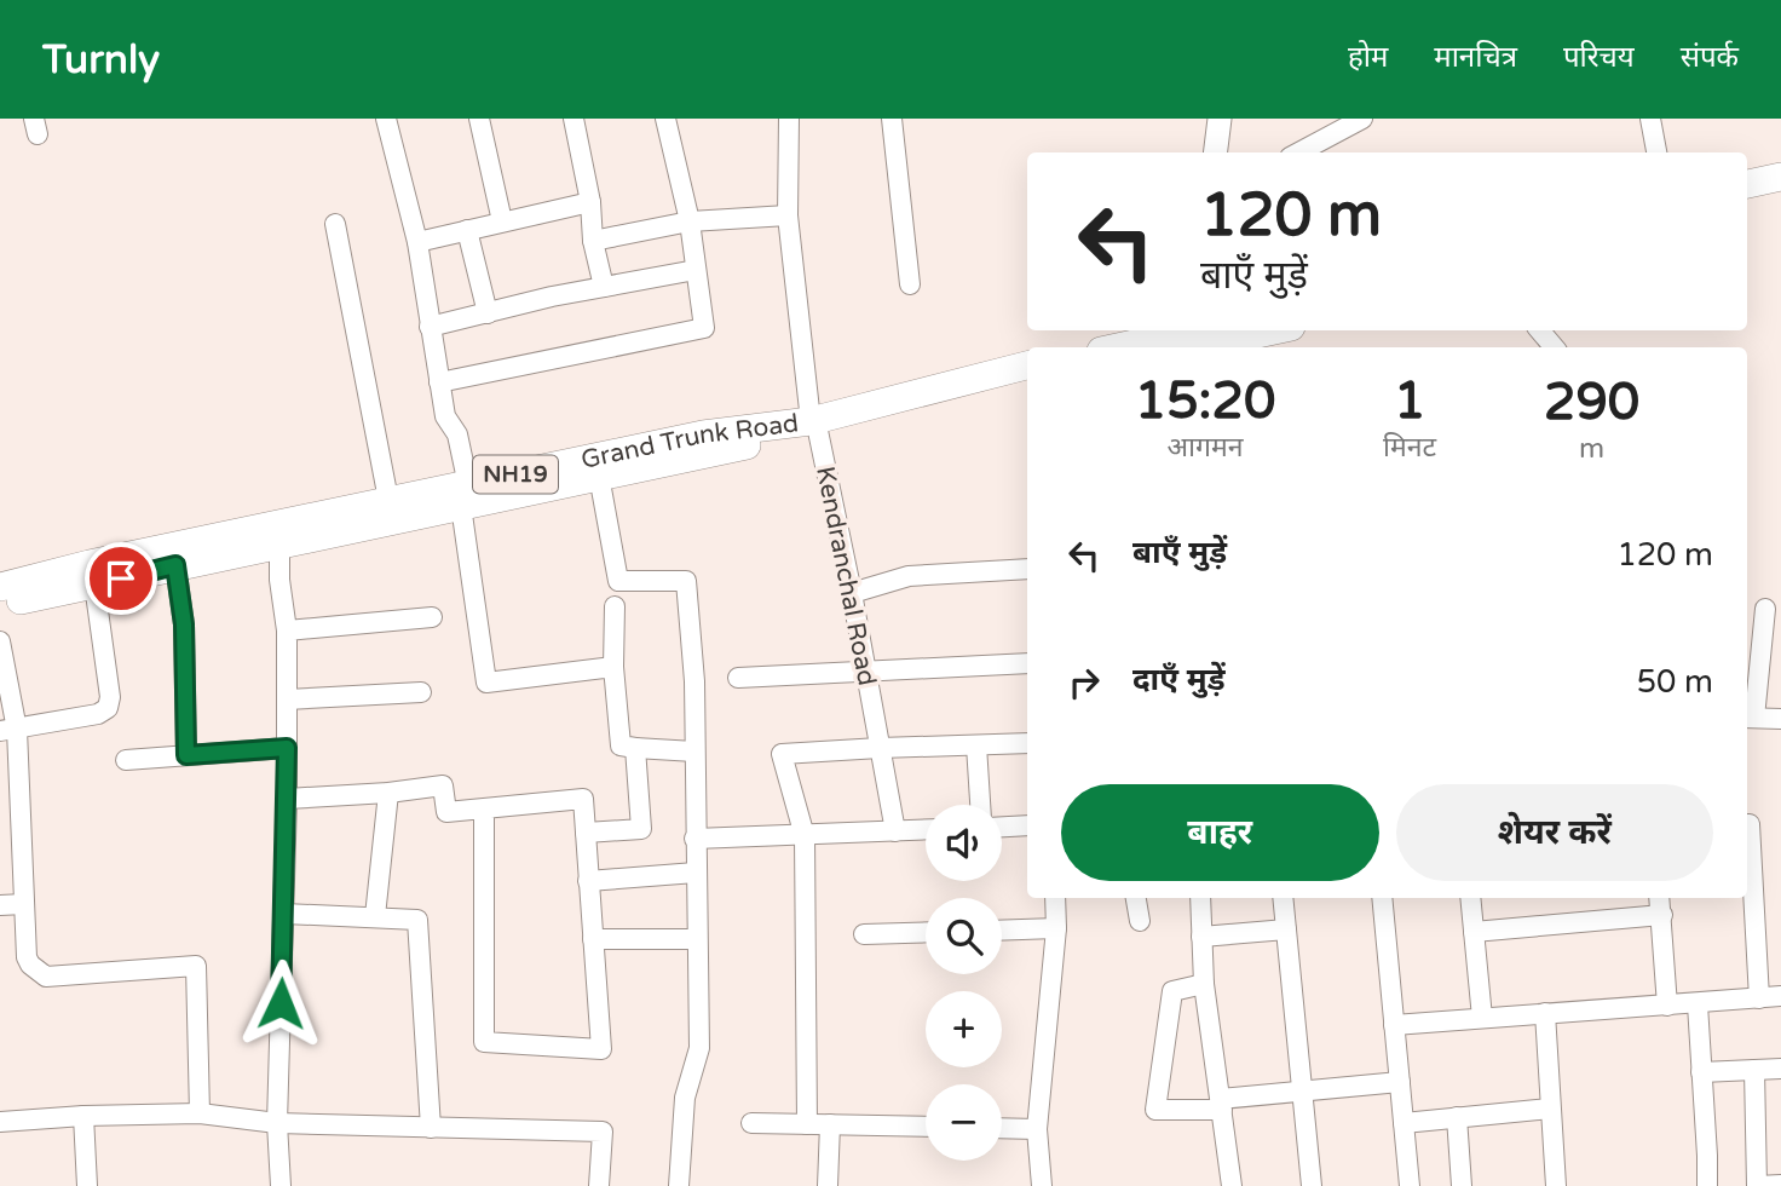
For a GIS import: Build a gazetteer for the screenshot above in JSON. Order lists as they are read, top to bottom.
{
  "streets": {
    "highway": ["Grand Trunk Road", "NH19"],
    "street": ["Kendranchal Road"]
  },
  "crossings": [
    ["Grand Trunk Road", "Kendranchal Road"]
  ],
  "page": {
    "header": "Turnly",
    "nav": [
      "होम",
      "मानचित्र",
      "परिचय",
      "संपर्क"
    ],
    "turn": ["120 m", "बाएँ मुड़ें"],
    "eta": [
      "15:20",
      "आगमन",
      "1",
      "मिनट",
      "290",
      "m"
    ],
    "list": [
      {
        "name": "बाएँ मुड़ें",
        "value": "120 m"
      },
      {
        "name": "दाएँ मुड़ें",
        "value": "50 m"
      }
    ],
    "buttons": ["बाहर", "शेयर करें"],
    "map_buttons": ["+", "−"]
  }
}
